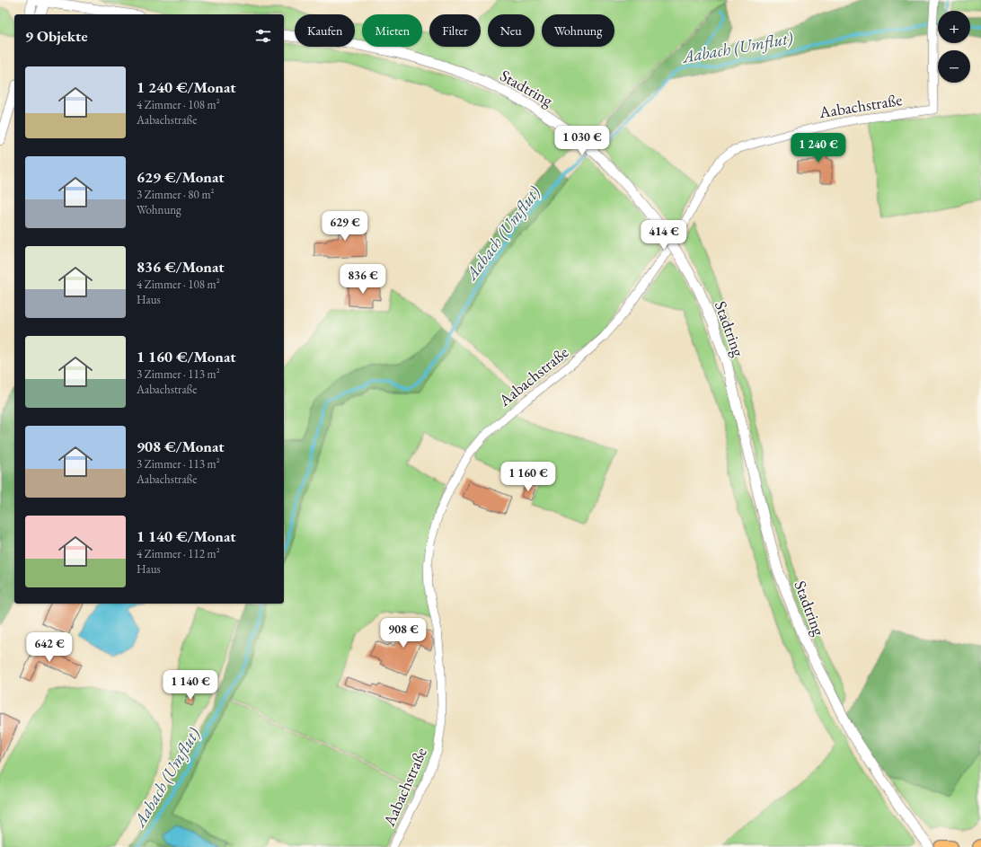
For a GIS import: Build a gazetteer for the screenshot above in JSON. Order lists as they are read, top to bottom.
{
  "streets": {
    "street": ["Stadtring", "Aabachstraße"]
  },
  "water": ["Aabach (Umflut)"],
  "page": {
    "map_buttons": ["+", "−"],
    "chip": [
      "Kaufen",
      "Mieten",
      "Filter",
      "Neu",
      "Wohnung"
    ],
    "heading": "9 Objekte",
    "list": [
      {
        "name": "1 240 €/Monat",
        "note": "4 Zimmer · 108 m² · Aabachstraße"
      },
      {
        "name": "629 €/Monat",
        "note": "3 Zimmer · 80 m² · Wohnung"
      },
      {
        "name": "836 €/Monat",
        "note": "4 Zimmer · 108 m² · Haus"
      },
      {
        "name": "1 160 €/Monat",
        "note": "3 Zimmer · 113 m² · Aabachstraße"
      },
      {
        "name": "908 €/Monat",
        "note": "3 Zimmer · 113 m² · Aabachstraße"
      },
      {
        "name": "1 140 €/Monat",
        "note": "4 Zimmer · 112 m² · Haus"
      }
    ],
    "price": [
      "1 030 €",
      "1 240 €",
      "629 €",
      "414 €",
      "836 €",
      "1 160 €",
      "908 €",
      "642 €",
      "1 140 €"
    ]
  }
}
